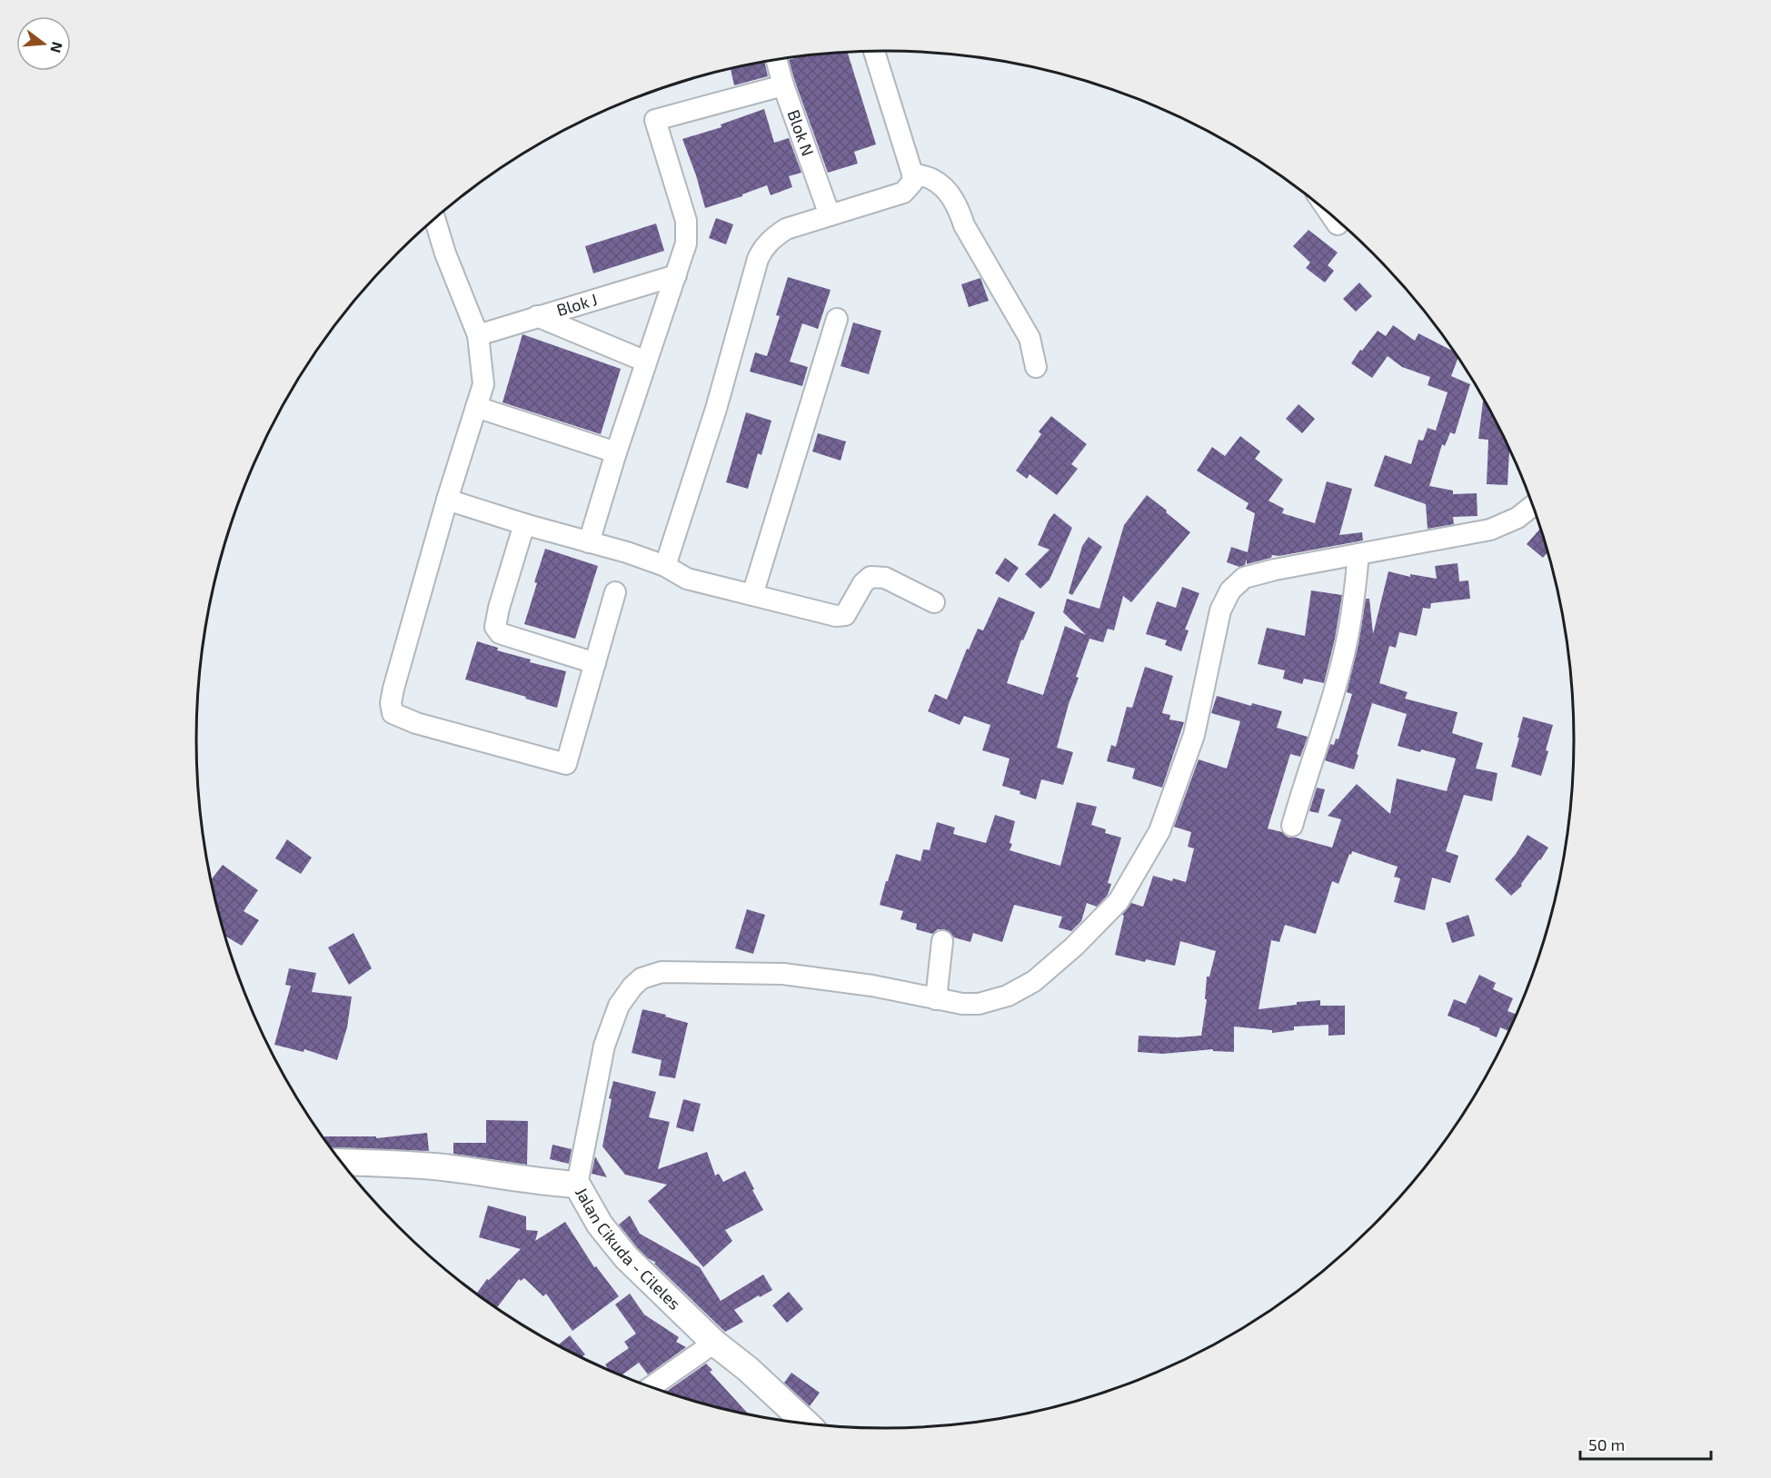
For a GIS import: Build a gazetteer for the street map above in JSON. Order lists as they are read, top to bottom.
{
  "streets": {
    "street": ["Blok N", "Blok J", "Jalan Cikuda - Cileles"]
  },
  "scale_bar": "50 m",
  "north": "right"
}
